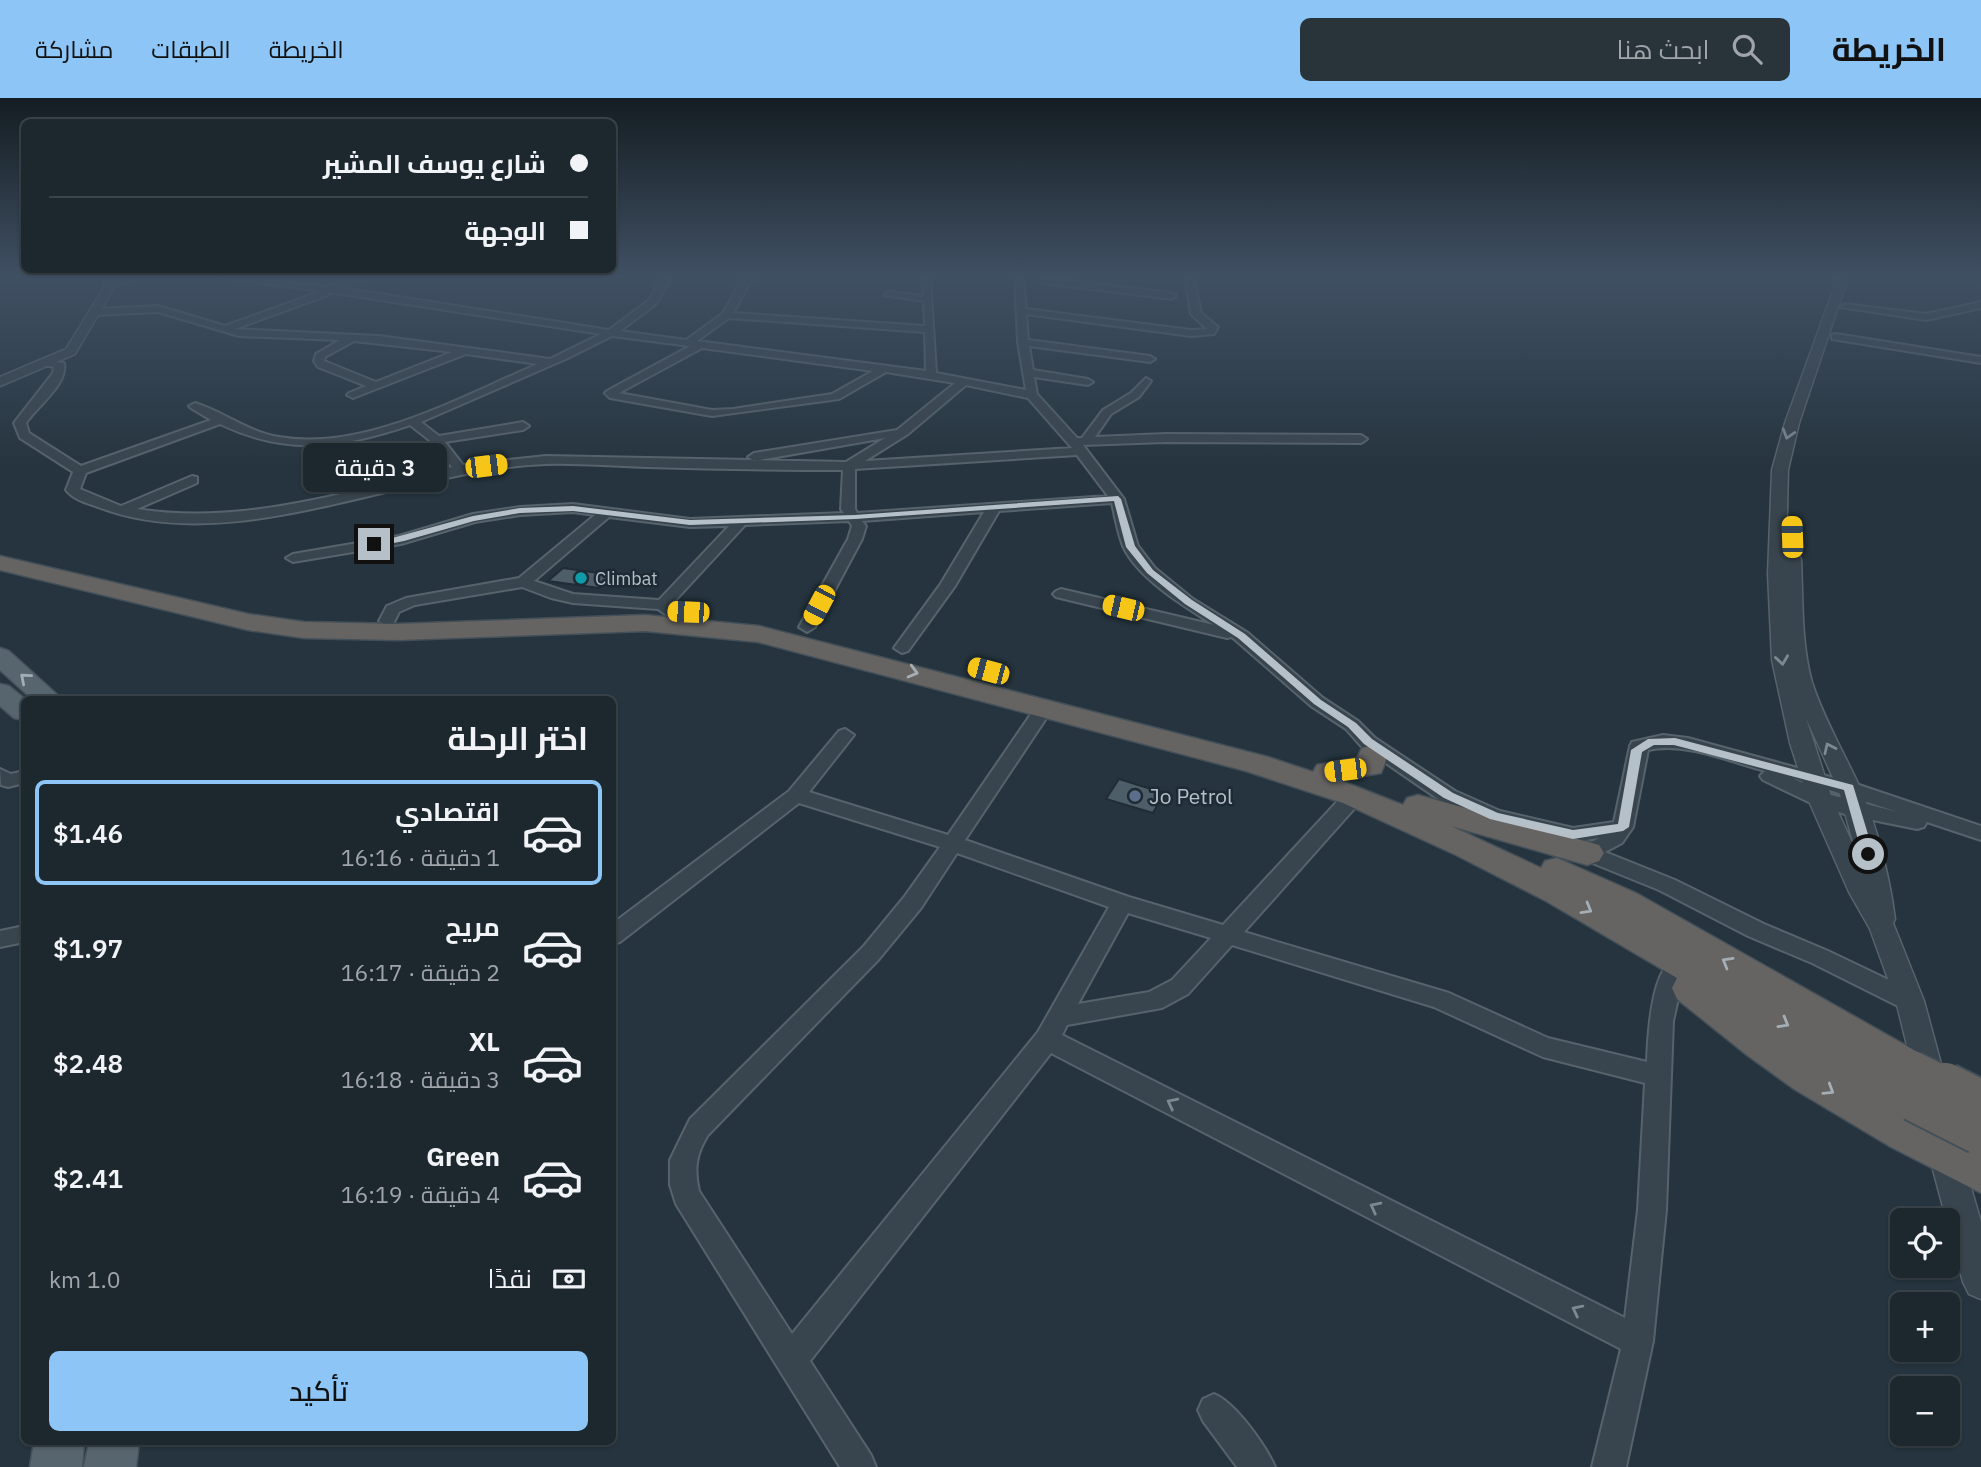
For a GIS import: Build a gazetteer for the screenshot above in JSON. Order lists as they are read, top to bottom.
{
  "places": ["Climbat", "Jo Petrol"],
  "page": {
    "header": "الخريطة",
    "search": "ابحث هنا",
    "nav": ["الخريطة", "الطبقات", "مشاركة"],
    "banner": ["شارع يوسف المشير", "الوجهة"],
    "bubble": "3 دقيقة",
    "heading": "اختر الرحلة",
    "list": [
      {
        "name": "اقتصادي",
        "note": "1 دقيقة · 16:16",
        "value": "$1.46"
      },
      {
        "name": "مريح",
        "note": "2 دقيقة · 16:17",
        "value": "$1.97"
      },
      {
        "name": "XL",
        "note": "3 دقيقة · 16:18",
        "value": "$2.48"
      },
      {
        "name": "Green",
        "note": "4 دقيقة · 16:19",
        "value": "$2.41"
      }
    ],
    "map_buttons": ["+", "−"],
    "pay": ["نقدًا", "1.0 km"],
    "buttons": "تأكيد"
  }
}
